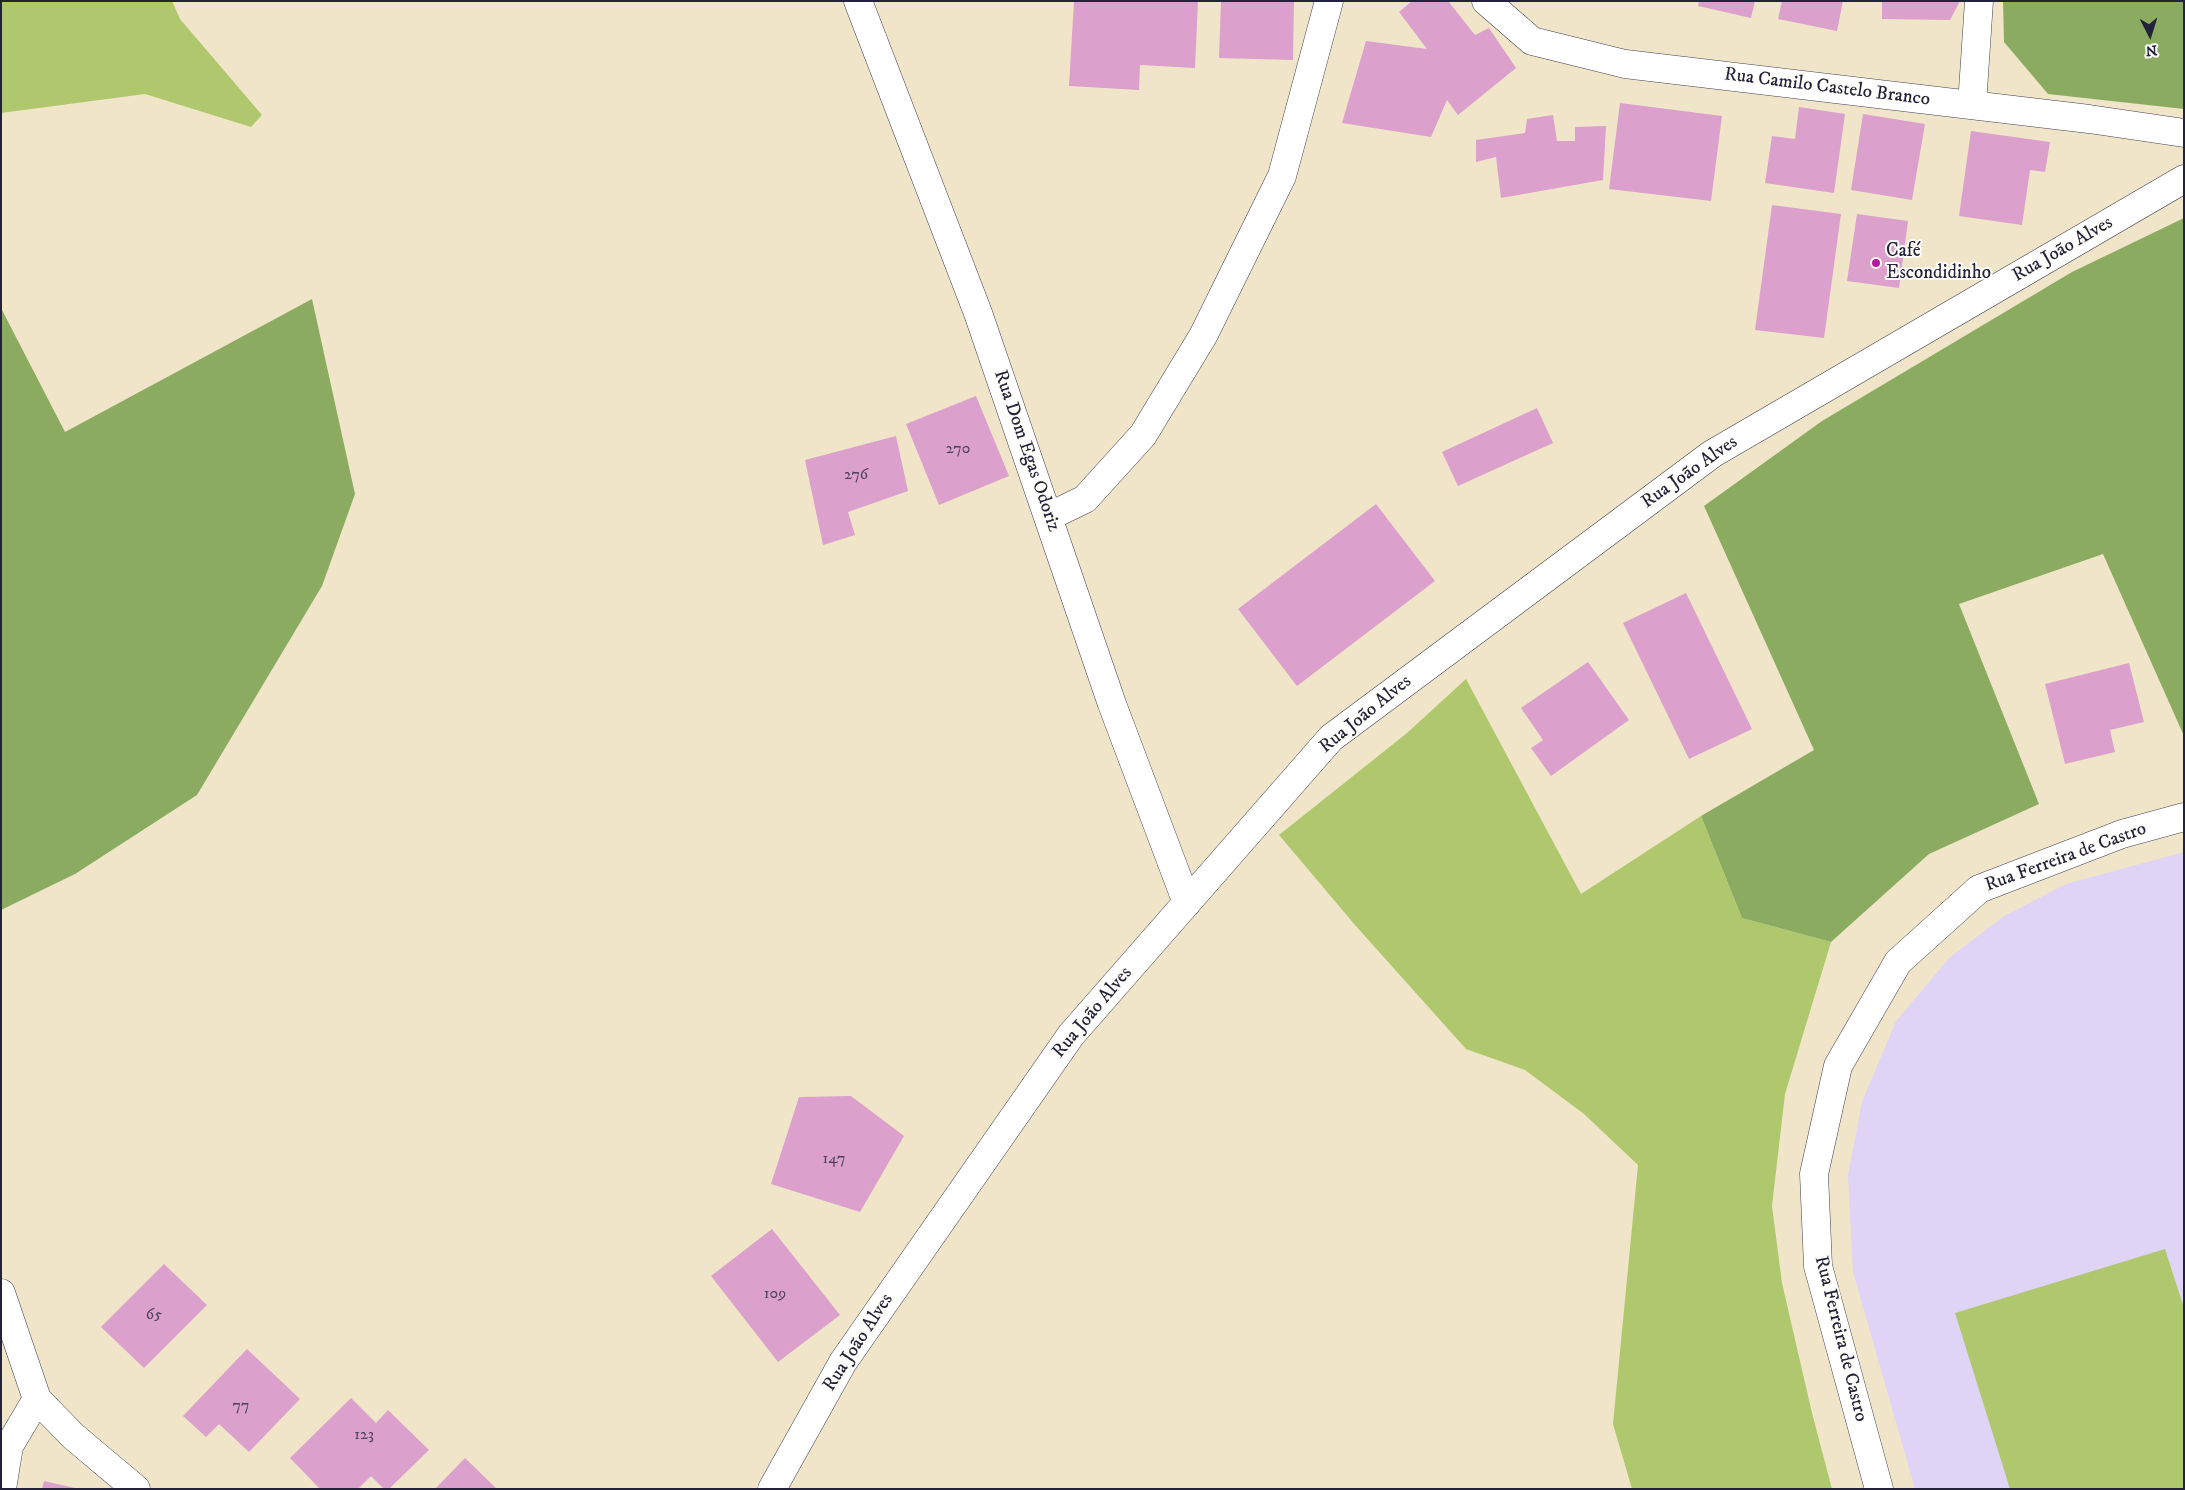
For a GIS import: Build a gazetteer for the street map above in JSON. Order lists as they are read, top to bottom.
{
  "streets": {
    "street": [
      "Rua Camilo Castelo Branco",
      "Rua João Alves",
      "Rua Dom Egas Odoriz",
      "Rua Ferreira de Castro"
    ]
  },
  "crossings": [
    ["Rua João Alves", "Rua Dom Egas Odoriz"]
  ],
  "places": ["Café Escondidinho"],
  "house_numbers": [
    "270",
    "276",
    "147",
    "109",
    "65",
    "77",
    "123"
  ],
  "north": "bottom"
}
